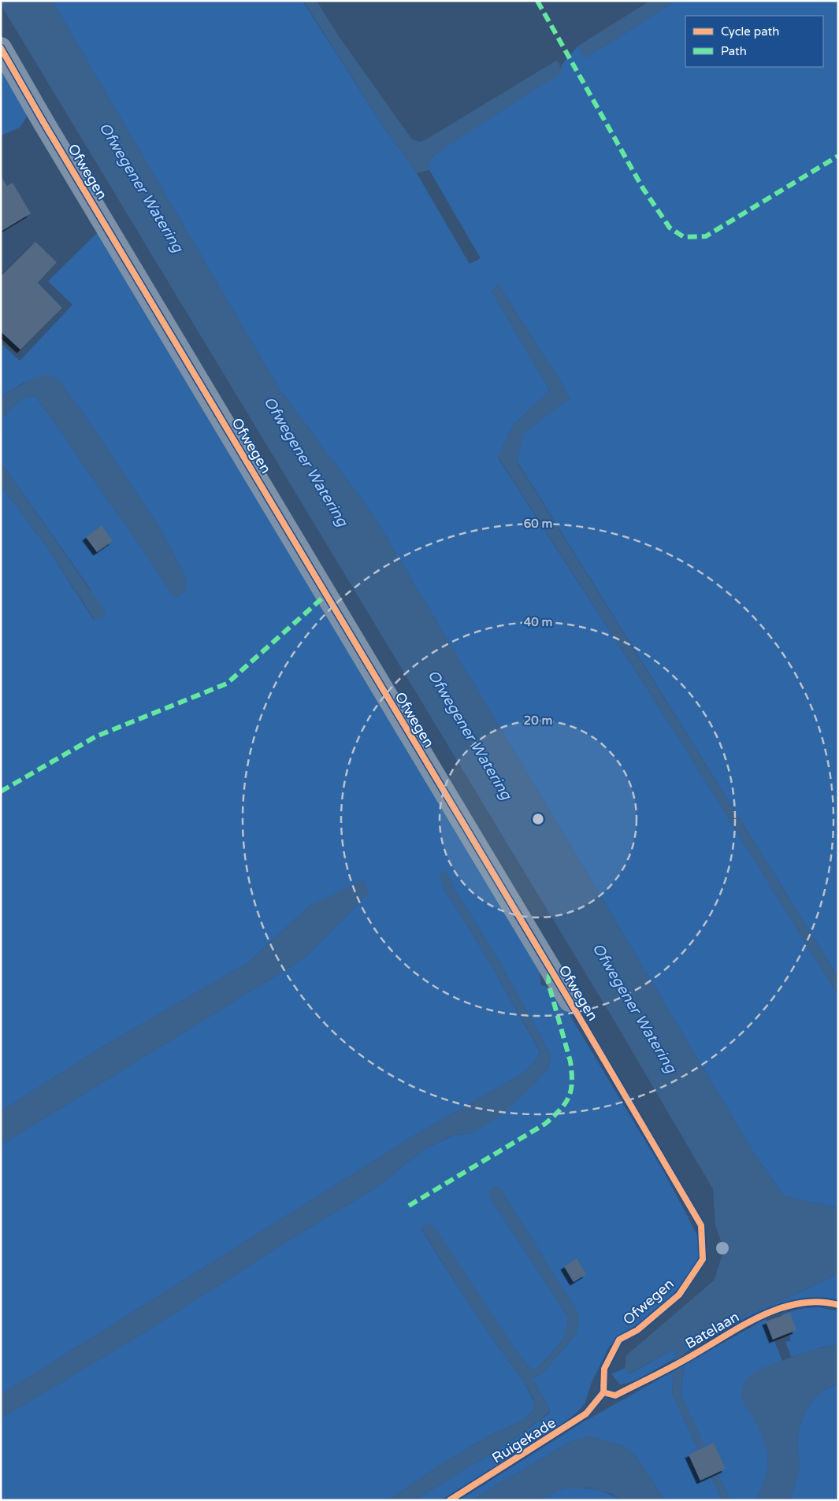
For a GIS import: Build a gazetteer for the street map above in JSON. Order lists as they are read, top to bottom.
{
  "streets": {
    "street": ["Ofwegen"],
    "cycle path": ["Batelaan", "Ruigekade"]
  },
  "water": ["Ofwegener Watering"],
  "legend": ["Cycle path", "Path"],
  "rings": ["60 m", "40 m", "20 m"]
}
